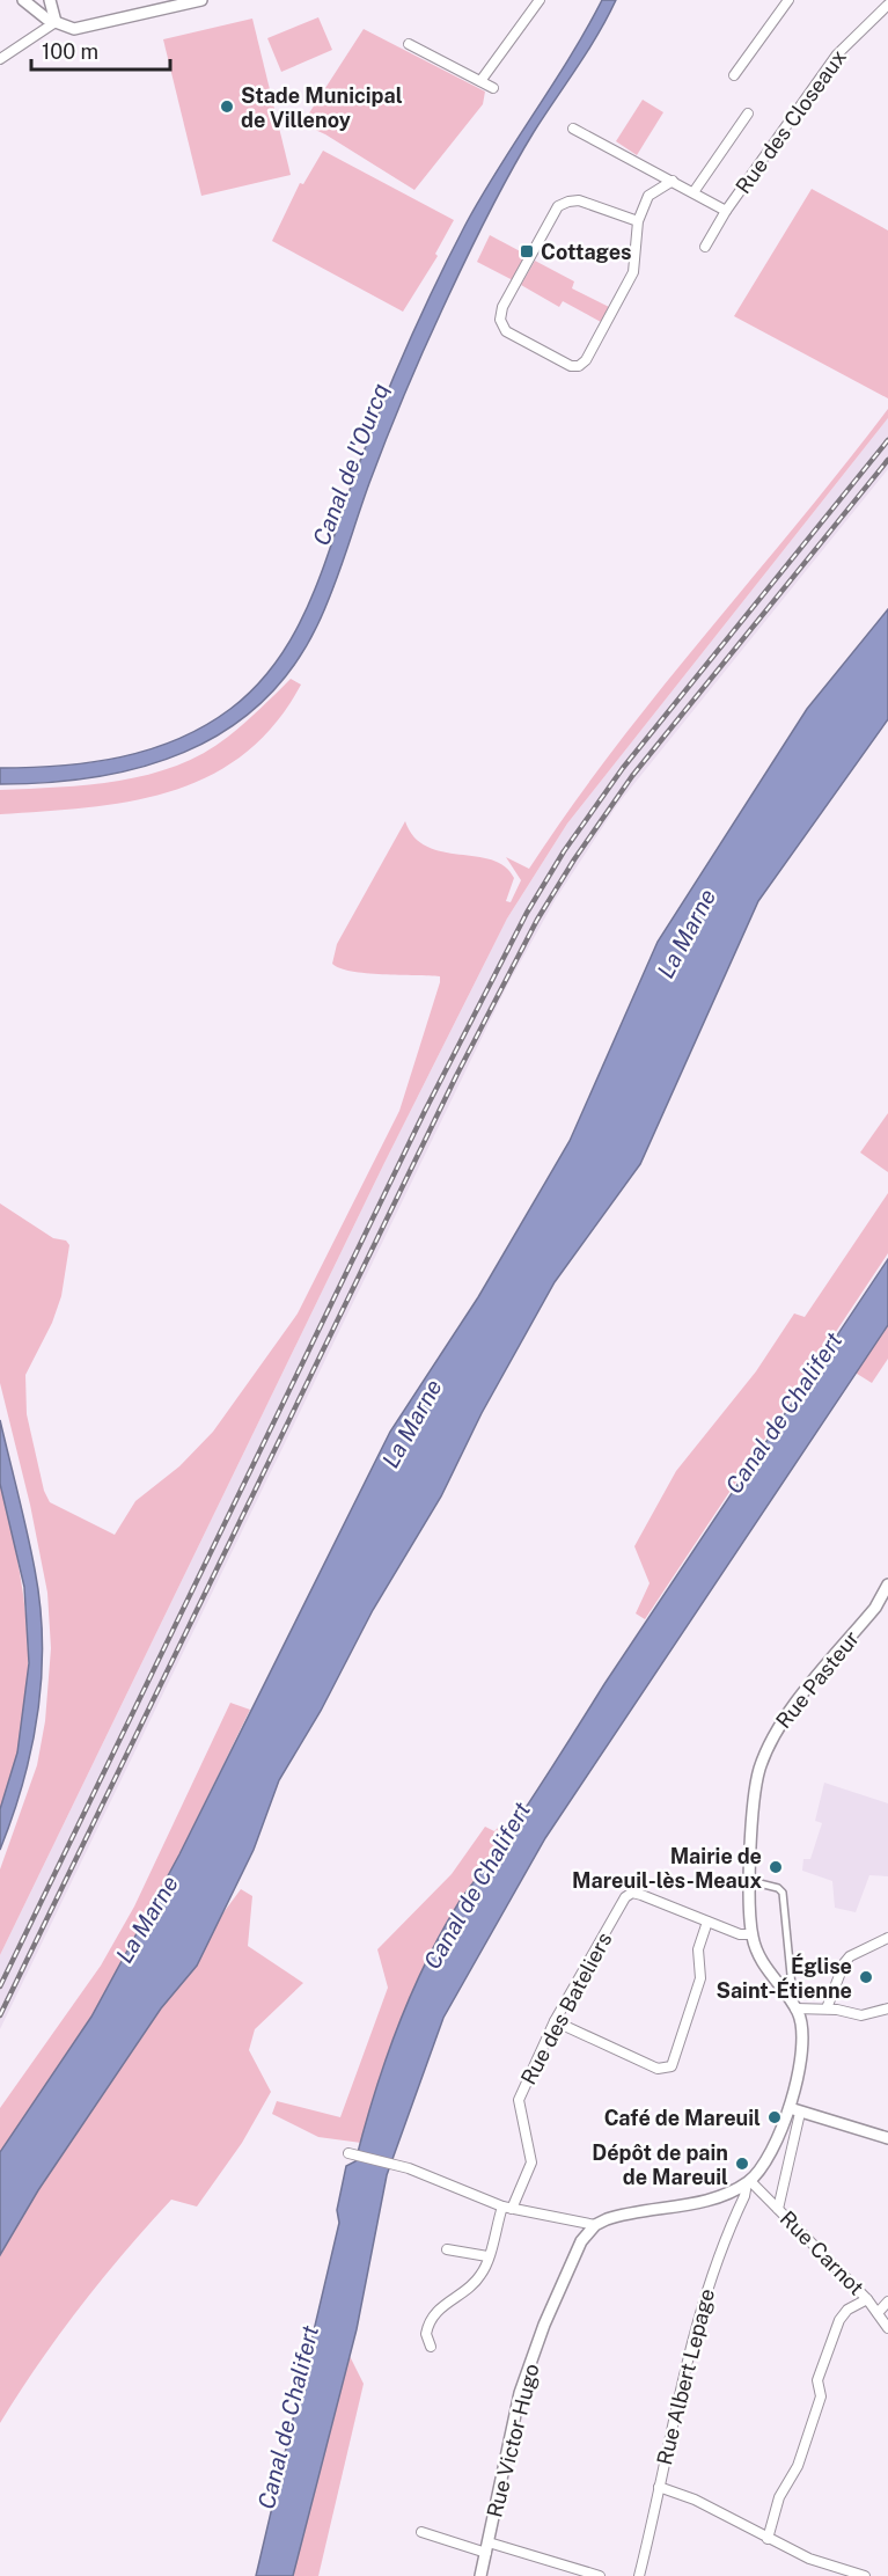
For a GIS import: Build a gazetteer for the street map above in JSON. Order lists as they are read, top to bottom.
{
  "streets": {
    "street": [
      "Rue des Closeaux",
      "Rue Pasteur",
      "Rue des Bateliers",
      "Rue Carnot",
      "Rue Albert Lepage",
      "Rue Victor Hugo"
    ]
  },
  "crossings": [
    ["Rue Carnot", "Rue Albert Lepage"]
  ],
  "water": ["Canal de l'Ourcq", "La Marne", "Canal de Chalifert"],
  "places": {
    "other": [
      "Stade Municipal de Villenoy",
      "Mairie de Mareuil-lès-Meaux",
      "Église Saint-Étienne",
      "Café de Mareuil",
      "Dépôt de pain de Mareuil"
    ],
    "transit": ["Cottages"]
  },
  "scale_bar": "100 m"
}
